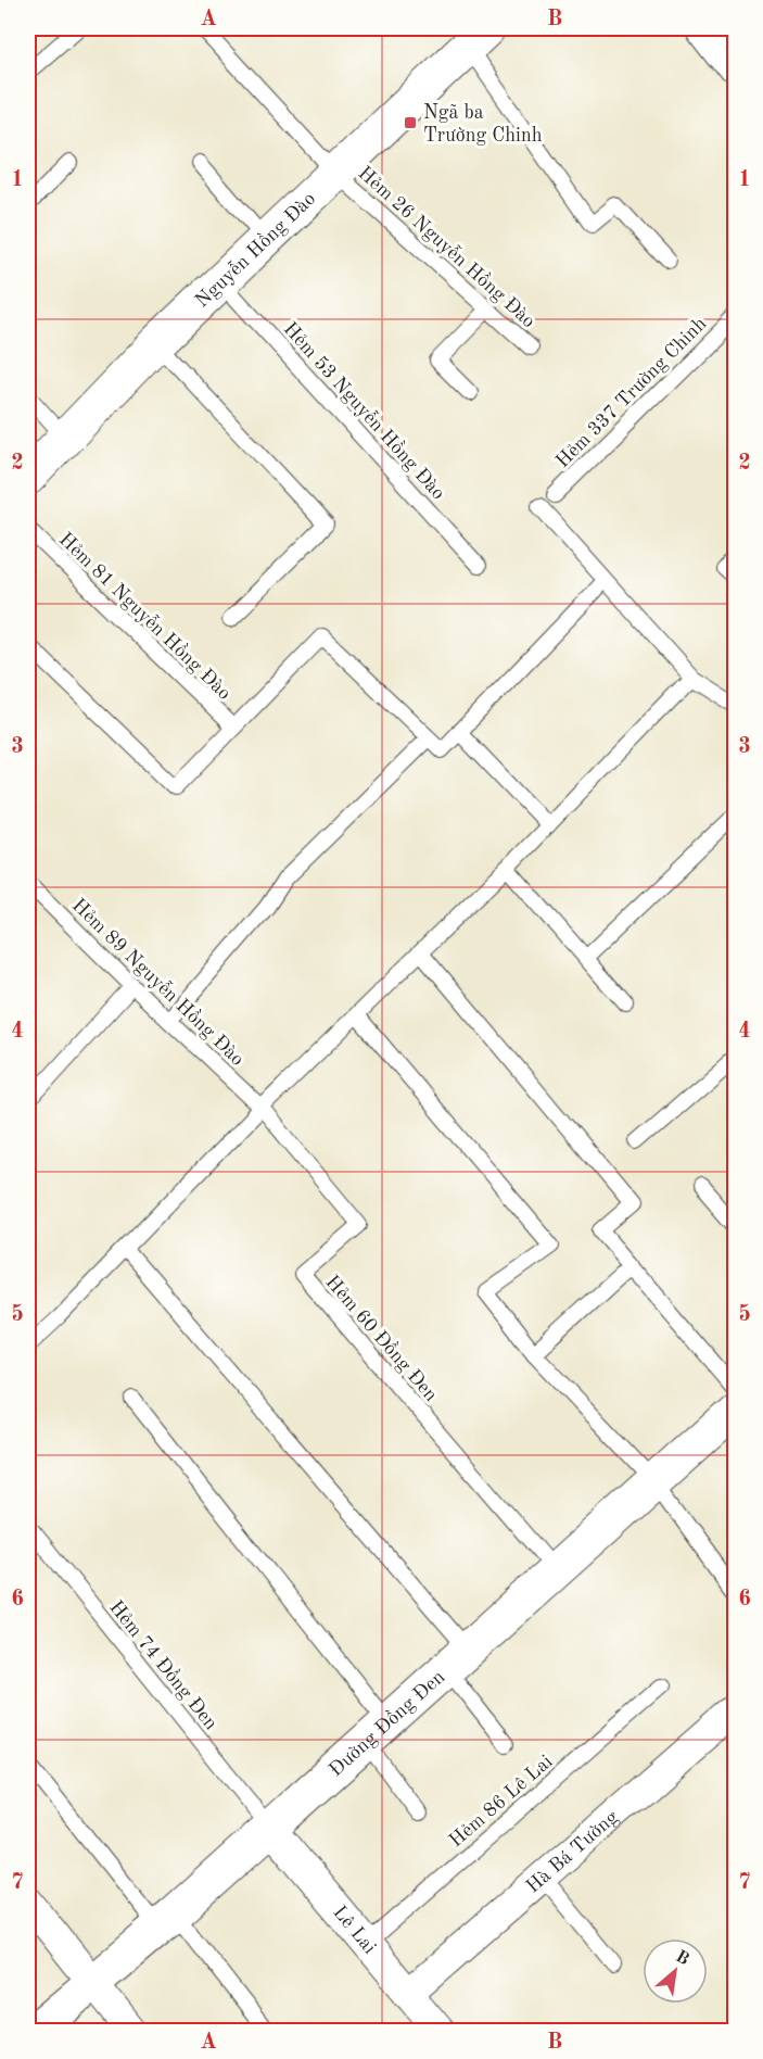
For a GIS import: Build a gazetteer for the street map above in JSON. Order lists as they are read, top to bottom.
{
  "streets": {
    "street": [
      "Nguyễn Hồng Đào",
      "Đường Đồng Đen",
      "Hà Bá Tường",
      "Lê Lai"
    ],
    "lane": [
      "Hẻm 26 Nguyễn Hồng Đào",
      "Hẻm 337 Trường Chinh",
      "Hẻm 53 Nguyễn Hồng Đào",
      "Hẻm 81 Nguyễn Hồng Đào",
      "Hẻm 89 Nguyễn Hồng Đào",
      "Hẻm 60 Đồng Đen",
      "Hẻm 74 Đồng Đen",
      "Hẻm 86 Lê Lai"
    ]
  },
  "crossings": [
    ["Hẻm 26 Nguyễn Hồng Đào", "Nguyễn Hồng Đào"],
    ["Nguyễn Hồng Đào", "Hẻm 53 Nguyễn Hồng Đào"],
    ["Hẻm 89 Nguyễn Hồng Đào", "Hẻm 60 Đồng Đen"],
    ["Hẻm 60 Đồng Đen", "Đường Đồng Đen"],
    ["Hẻm 74 Đồng Đen", "Đường Đồng Đen"],
    ["Hẻm 74 Đồng Đen", "Lê Lai"],
    ["Đường Đồng Đen", "Lê Lai"],
    ["Hẻm 86 Lê Lai", "Lê Lai"],
    ["Hà Bá Tường", "Lê Lai"]
  ],
  "places": {
    "transit": ["Ngã ba Trường Chinh"]
  },
  "north": "top right",
  "grid": {
    "columns": ["A", "B"],
    "rows": [
      "1",
      "2",
      "3",
      "4",
      "5",
      "6",
      "7"
    ]
  }
}
